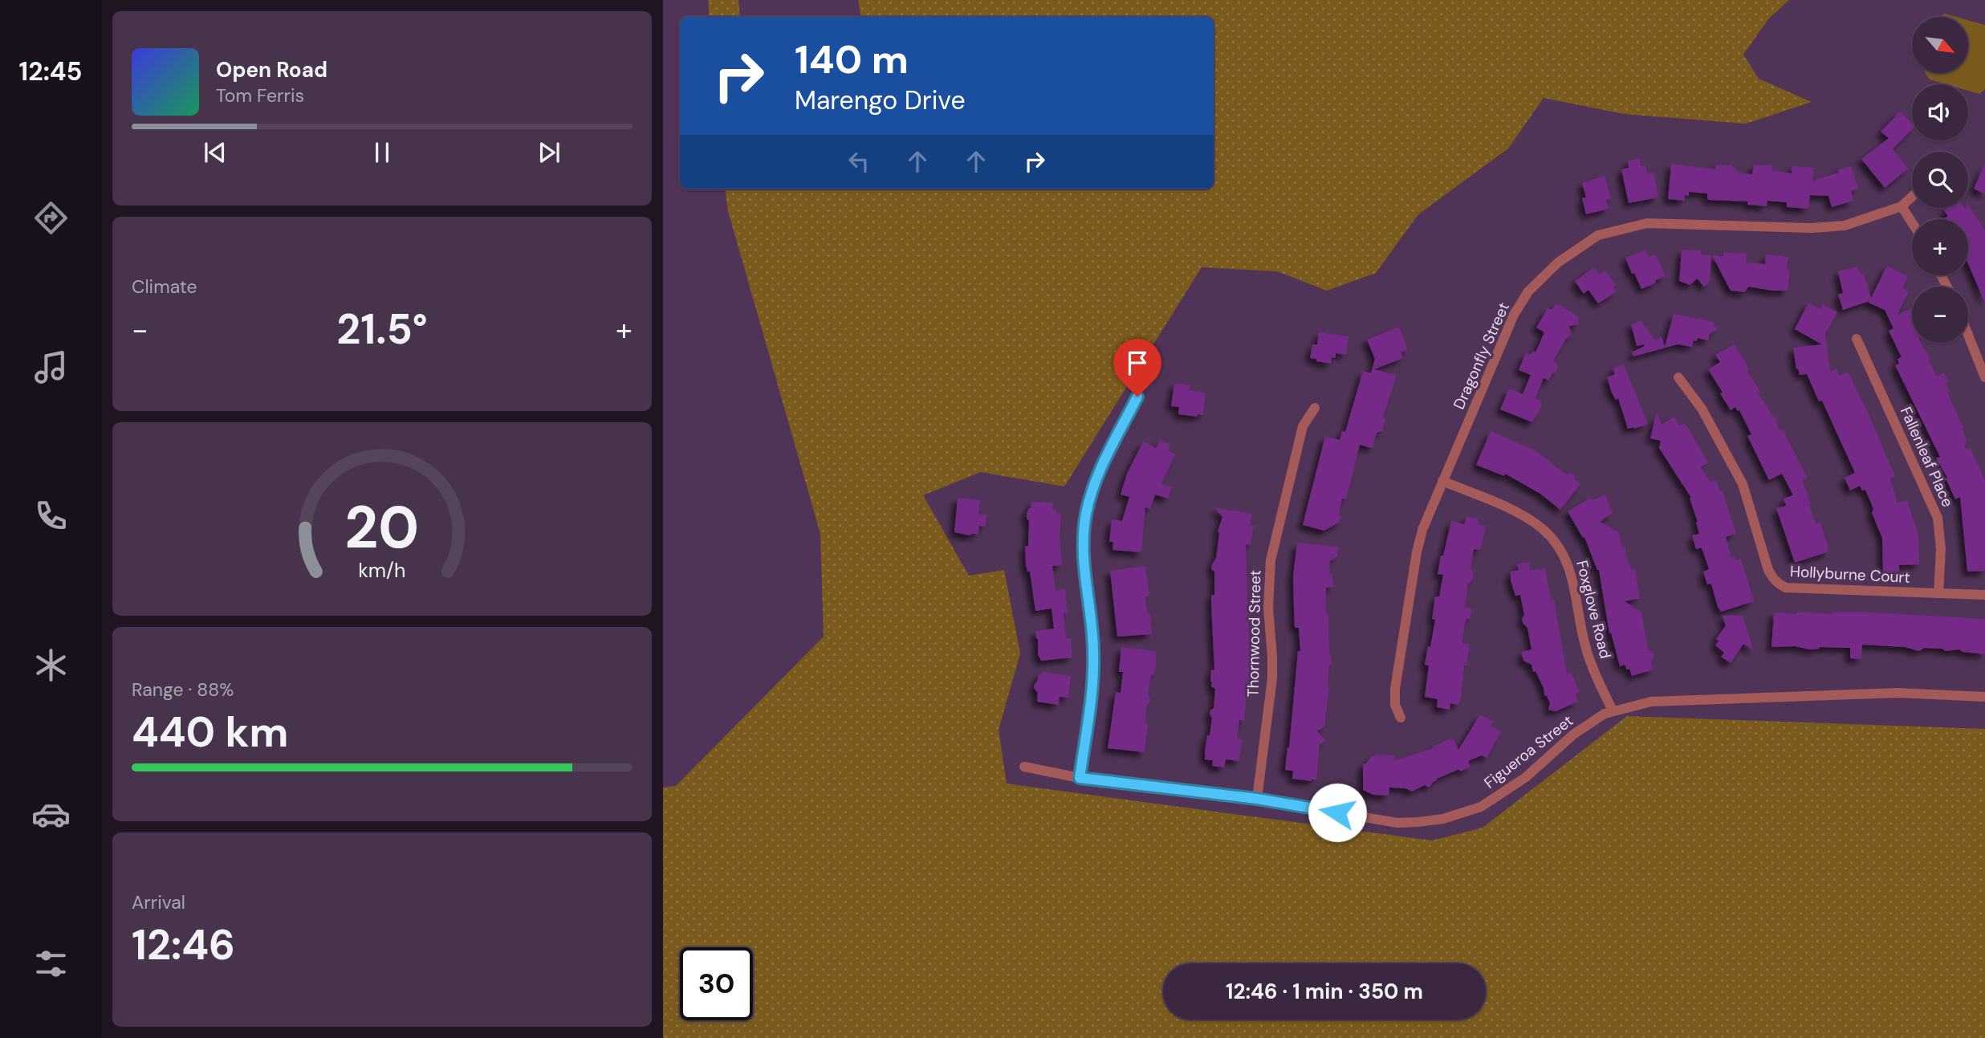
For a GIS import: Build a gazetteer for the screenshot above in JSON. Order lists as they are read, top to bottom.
{
  "streets": {
    "street": [
      "Dragonfly Street",
      "Fallenleaf Place",
      "Hollyburne Court",
      "Foxglove Road",
      "Thornwood Street",
      "Figueroa Street"
    ]
  },
  "crossings": [
    ["Dragonfly Street", "Foxglove Road"],
    ["Fallenleaf Place", "Hollyburne Court"],
    ["Foxglove Road", "Figueroa Street"],
    ["Thornwood Street", "Figueroa Street"]
  ],
  "north": "bottom right",
  "page": {
    "tabs": "12:45",
    "map_buttons": ["+", "−"],
    "turn": ["140 m", "Marengo Drive"],
    "song": ["Open Road", "Tom Ferris"],
    "tile": [
      "Climate",
      ["Range · 88%", "440 km"],
      ["Arrival", "12:46"]
    ],
    "heat": ["−", "21.5°", "+"],
    "limit": "30",
    "trip": "12:46 · 1 min · 350 m",
    "gauge": ["20", "km/h"]
  }
}
